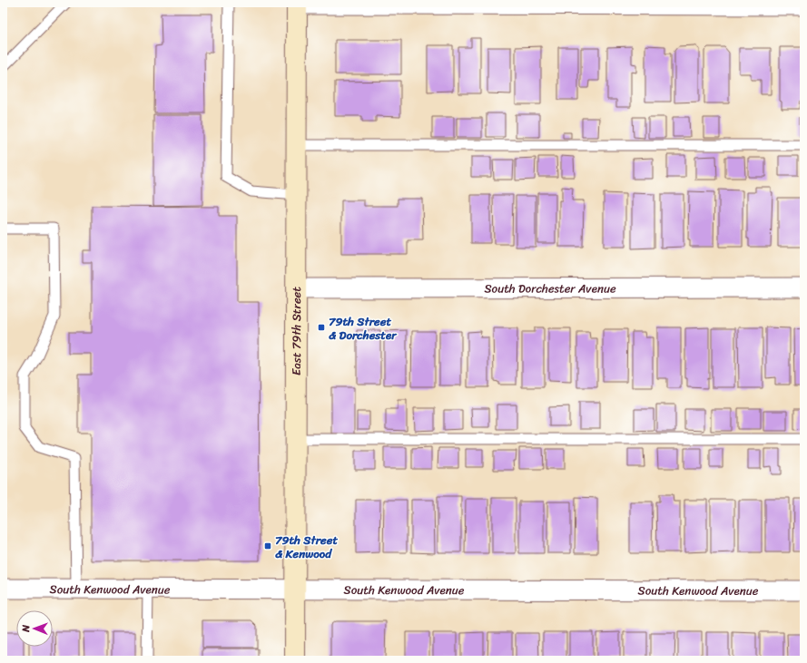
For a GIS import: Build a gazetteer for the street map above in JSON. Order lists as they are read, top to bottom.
{
  "streets": {
    "main road": ["East 79th Street"],
    "street": ["South Dorchester Avenue", "South Kenwood Avenue"]
  },
  "crossings": [
    ["South Dorchester Avenue", "East 79th Street"],
    ["East 79th Street", "South Kenwood Avenue"]
  ],
  "places": {
    "transit": ["79th Street & Dorchester", "79th Street & Kenwood"]
  },
  "north": "left"
}
